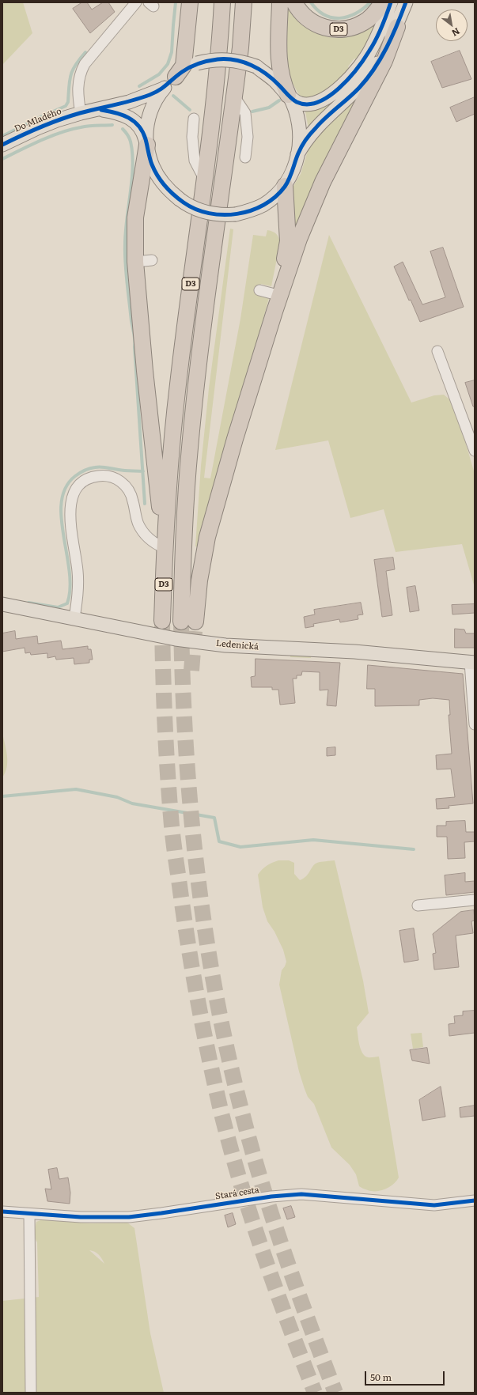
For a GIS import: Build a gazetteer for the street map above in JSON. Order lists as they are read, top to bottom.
{
  "streets": {
    "highway": ["D3"],
    "main road": ["Do Mladého", "Ledenická"],
    "street": ["Stará cesta"]
  },
  "scale_bar": "50 m",
  "north": "bottom right"
}
